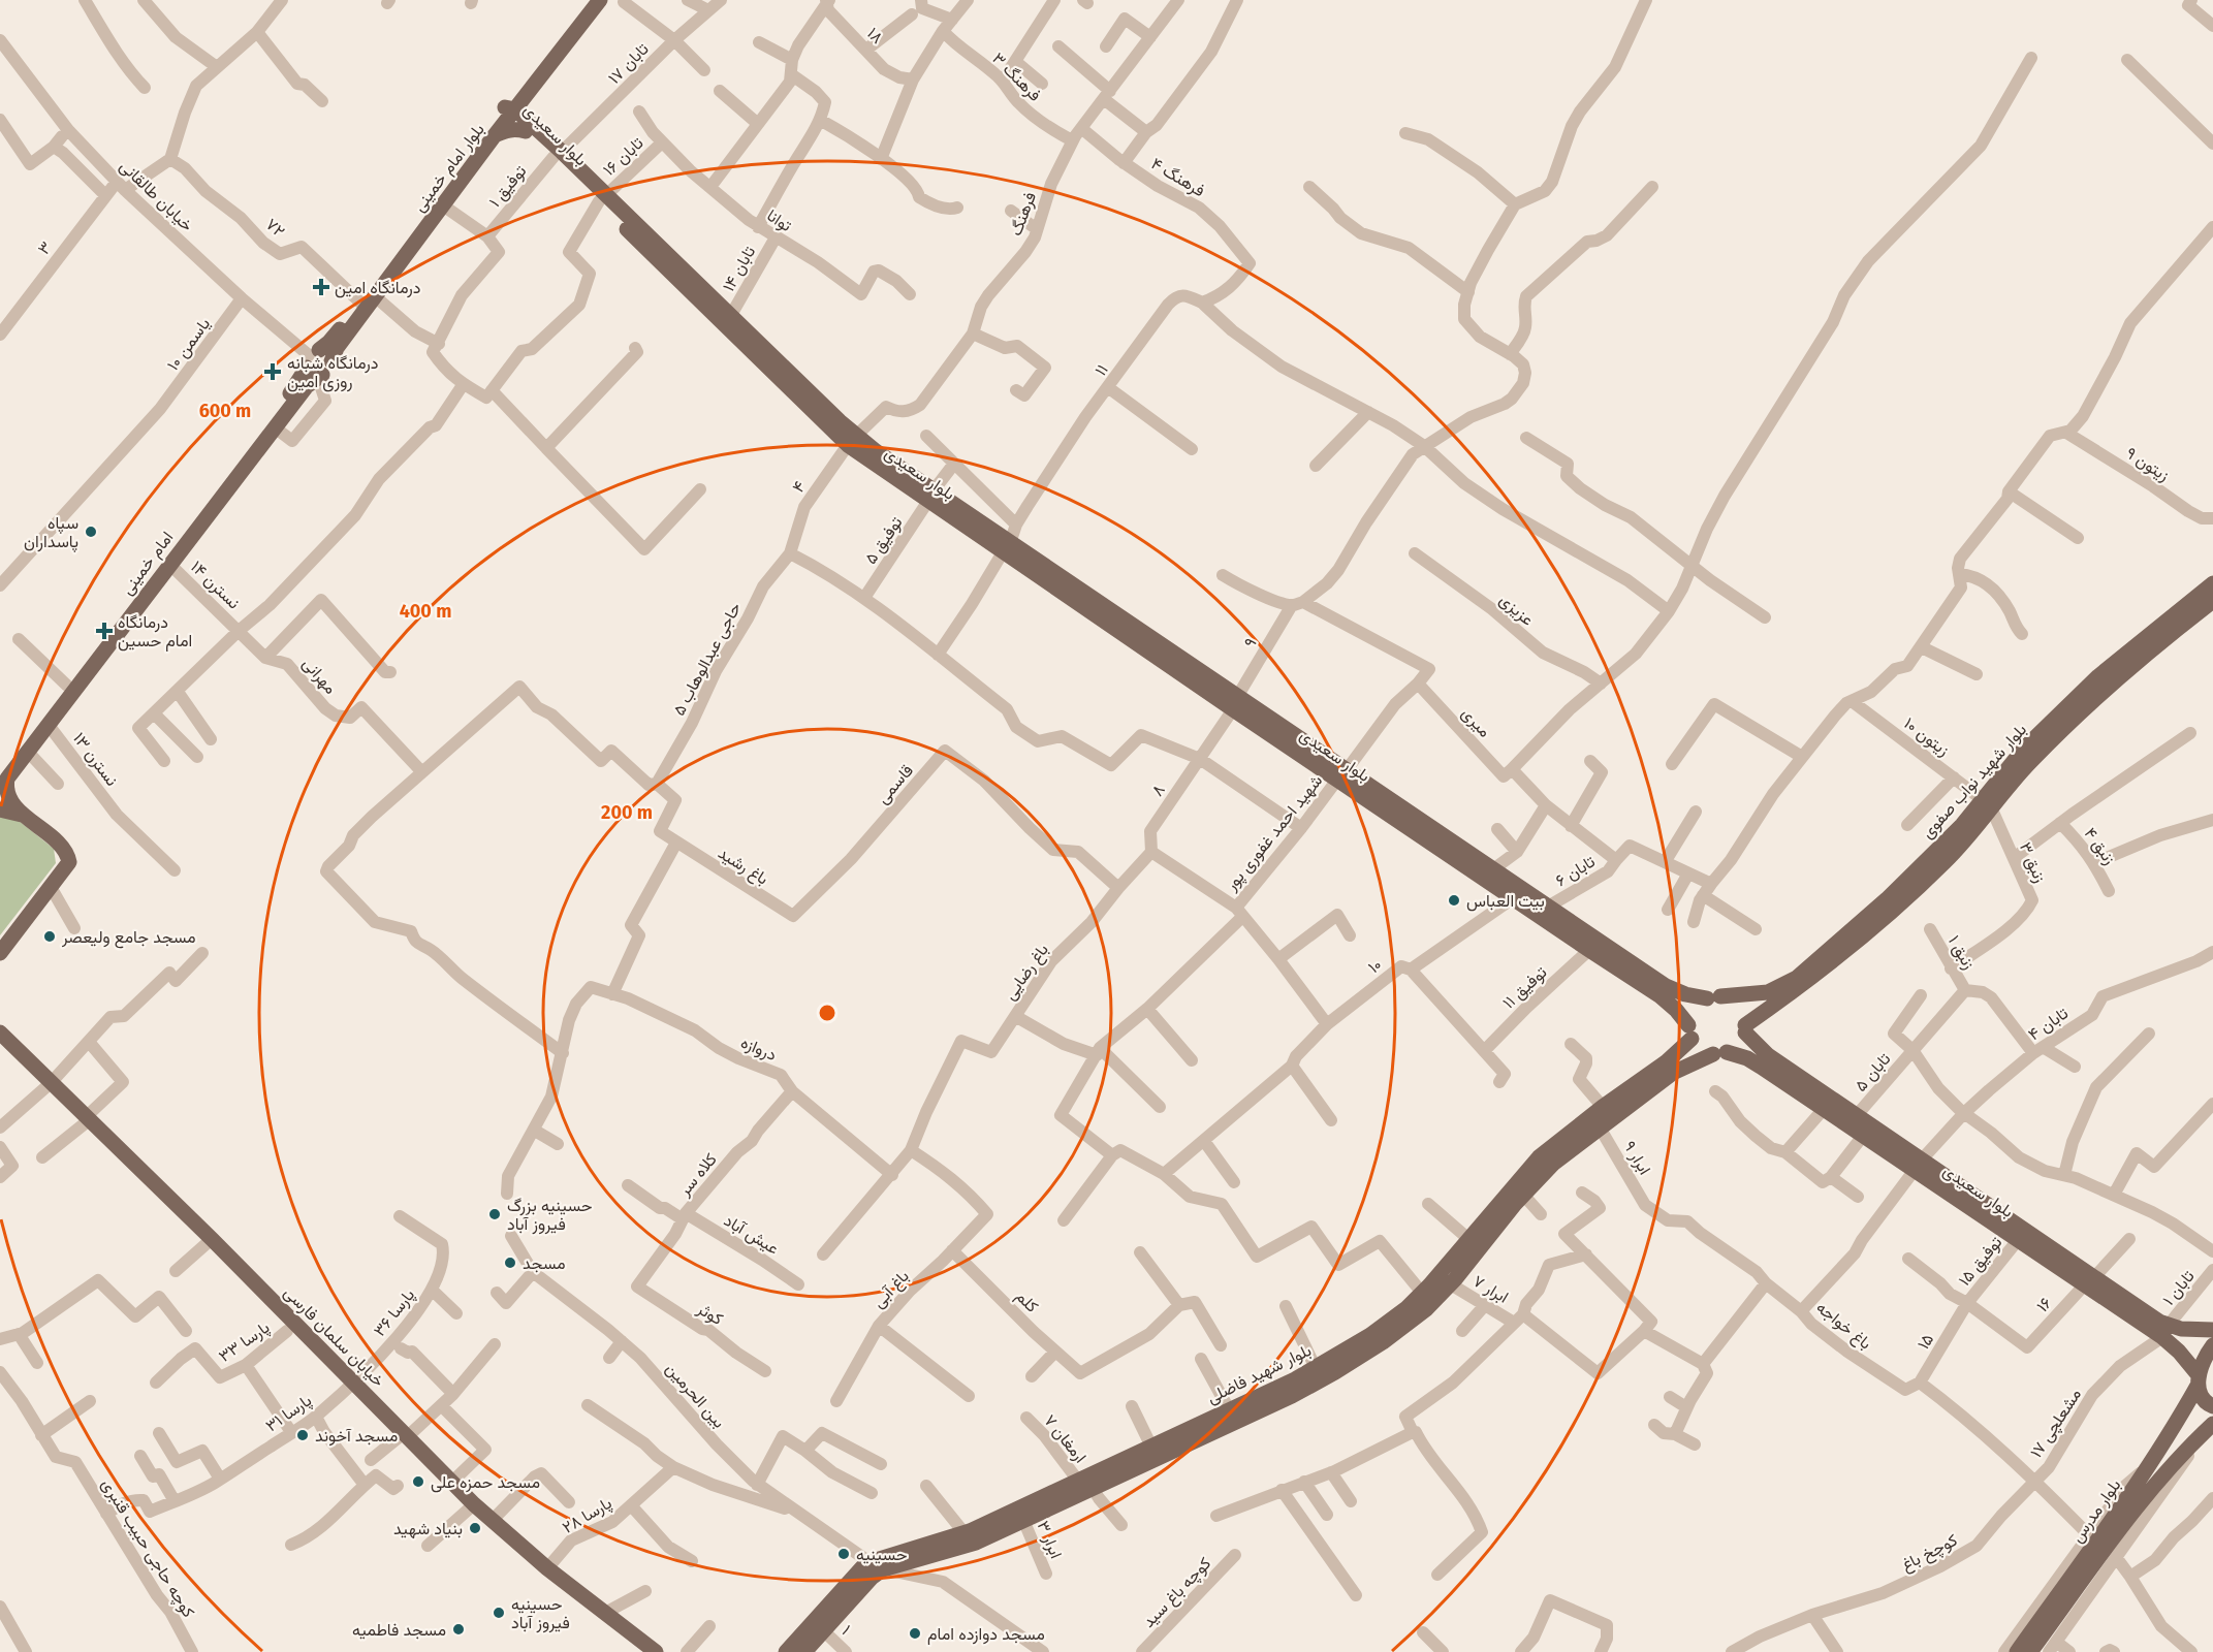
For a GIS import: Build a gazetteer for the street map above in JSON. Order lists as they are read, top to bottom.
{
  "streets": {
    "main road": [
      "بلوار سعیدی",
      "بلوار امام خمینی",
      "امام خمینی",
      "بلوار شهید نواب صفوی",
      "خیابان سلمان فارسی",
      "بلوار شهید فاضلی",
      "بلوار مدرس"
    ],
    "street": [
      "۱۸",
      "تابان ۱۷",
      "فرهنگ ۳",
      "تابان ۱۶",
      "فرهنگ ۴",
      "توفیق ۱",
      "خیابان طالقانی",
      "فرهنگ",
      "توانا",
      "۷۲",
      "۳",
      "تابان ۱۴",
      "یاسمن ۱۰",
      "۱۱",
      "زیتون ۹",
      "۴",
      "توفیق ۵",
      "نسترن ۱۴",
      "عزیزی",
      "۹",
      "حاجی عبدالوهاب ۵",
      "مهرانی",
      "میری",
      "زیتون ۱۰",
      "نسترن ۱۳",
      "قاسمی",
      "۸",
      "شهید احمد غفوری پور",
      "زنبق ۴",
      "زنبق ۳",
      "باغ رشید",
      "تابان ۶",
      "زنبق ۱",
      "۱۰",
      "باغ رضایی",
      "توفیق ۱۱",
      "تابان ۴",
      "دروازه",
      "تابان ۵",
      "ابرار ۹",
      "کلاه سر",
      "عیش آباد",
      "توفیق ۱۵",
      "تابان ۱",
      "باغ آبی",
      "ابرار ۷",
      "کلم",
      "۱۶",
      "پارسا ۳۶",
      "کوثر",
      "باغ خواجه",
      "پارسا ۳۳",
      "۱۵",
      "بین الحرمین",
      "پارسا ۳۱",
      "مشعلچی ۱۷",
      "ارمغان ۷",
      "پارسا ۲۸",
      "ابرار ۳",
      "کوچه حاجی حبیب قنبری",
      "کوچخ باغ",
      "کوچه باغ سید",
      "۱"
    ]
  },
  "crossings": [
    ["تابان ۱۷", "بلوار سعیدی"],
    ["تابان ۱۷", "توفیق ۱"],
    ["فرهنگ ۳", "فرهنگ"],
    ["بلوار سعیدی", "تابان ۱۶"],
    ["بلوار سعیدی", "بلوار امام خمینی"],
    ["بلوار سعیدی", "توفیق ۱"],
    ["بلوار سعیدی", "فرهنگ"],
    ["بلوار سعیدی", "تابان ۱۴"],
    ["بلوار سعیدی", "۱۱"],
    ["بلوار سعیدی", "۴"],
    ["بلوار سعیدی", "توفیق ۵"],
    ["بلوار سعیدی", "۹"],
    ["بلوار سعیدی", "بلوار شهید نواب صفوی"],
    ["بلوار سعیدی", "۸"],
    ["بلوار سعیدی", "شهید احمد غفوری پور"],
    ["بلوار سعیدی", "تابان ۶"],
    ["بلوار سعیدی", "۱۰"],
    ["بلوار سعیدی", "توفیق ۱۱"],
    ["بلوار سعیدی", "تابان ۴"],
    ["بلوار سعیدی", "تابان ۵"],
    ["بلوار سعیدی", "توفیق ۱۵"],
    ["بلوار سعیدی", "تابان ۱"],
    ["بلوار سعیدی", "۱۶"],
    ["بلوار سعیدی", "بلوار شهید فاضلی"],
    ["بلوار سعیدی", "مشعلچی ۱۷"],
    ["بلوار سعیدی", "بلوار مدرس"],
    ["تابان ۱۶", "توانا"],
    ["بلوار امام خمینی", "خیابان طالقانی"],
    ["بلوار امام خمینی", "۷۲"],
    ["بلوار امام خمینی", "امام خمینی"],
    ["فرهنگ ۴", "فرهنگ"],
    ["فرهنگ ۴", "۱۱"],
    ["خیابان طالقانی", "۳"],
    ["خیابان طالقانی", "یاسمن ۱۰"],
    ["خیابان طالقانی", "امام خمینی"],
    ["فرهنگ", "۴"],
    ["توانا", "تابان ۱۴"],
    ["۷۲", "۳"],
    ["۴", "حاجی عبدالوهاب ۵"],
    ["امام خمینی", "نسترن ۱۴"],
    ["امام خمینی", "نسترن ۱۳"],
    ["نسترن ۱۴", "مهرانی"],
    ["۹", "۸"],
    ["میری", "شهید احمد غفوری پور"],
    ["میری", "تابان ۶"],
    ["زیتون ۱۰", "بلوار شهید نواب صفوی"],
    ["زیتون ۱۰", "زنبق ۳"],
    ["بلوار شهید نواب صفوی", "زنبق ۳"],
    ["بلوار شهید نواب صفوی", "بلوار شهید فاضلی"],
    ["قاسمی", "باغ رشید"],
    ["قاسمی", "باغ رضایی"],
    ["زنبق ۳", "زنبق ۱"],
    ["زنبق ۱", "تابان ۵"],
    ["باغ رضایی", "باغ آبی"],
    ["تابان ۴", "باغ خواجه"],
    ["دروازه", "کلاه سر"],
    ["ابرار ۹", "باغ خواجه"],
    ["ابرار ۹", "بلوار شهید فاضلی"],
    ["کلاه سر", "عیش آباد"],
    ["کلاه سر", "کوثر"],
    ["توفیق ۱۵", "۱۶"],
    ["توفیق ۱۵", "۱۵"],
    ["تابان ۱", "مشعلچی ۱۷"],
    ["باغ آبی", "کلم"],
    ["ابرار ۷", "بلوار شهید فاضلی"],
    ["۱۶", "۱۵"],
    ["پارسا ۳۶", "خیابان سلمان فارسی"],
    ["پارسا ۳۶", "پارسا ۳۱"],
    ["باغ خواجه", "۱۵"],
    ["خیابان سلمان فارسی", "پارسا ۳۱"],
    ["خیابان سلمان فارسی", "پارسا ۲۸"],
    ["بلوار شهید فاضلی", "بین الحرمین"],
    ["بلوار شهید فاضلی", "ارمغان ۷"],
    ["بلوار شهید فاضلی", "ابرار ۳"],
    ["بلوار شهید فاضلی", "۱"],
    ["پارسا ۳۱", "کوچه حاجی حبیب قنبری"],
    ["مشعلچی ۱۷", "کوچخ باغ"]
  ],
  "places": {
    "health": ["درمانگاه امین", "درمانگاه شبانه روزی امین", "درمانگاه امام حسین"],
    "other": [
      "سپاه پاسداران",
      "بیت العباس",
      "مسجد جامع ولیعصر",
      "حسینیه بزرگ فیروز آباد",
      "مسجد",
      "مسجد آخوند",
      "مسجد حمزه علی",
      "بنیاد شهید",
      "حسینیه",
      "حسینیه فیروز آباد",
      "مسجد فاطمیه",
      "مسجد دوازده امام"
    ]
  },
  "rings": ["600 m", "400 m", "200 m"]
}
